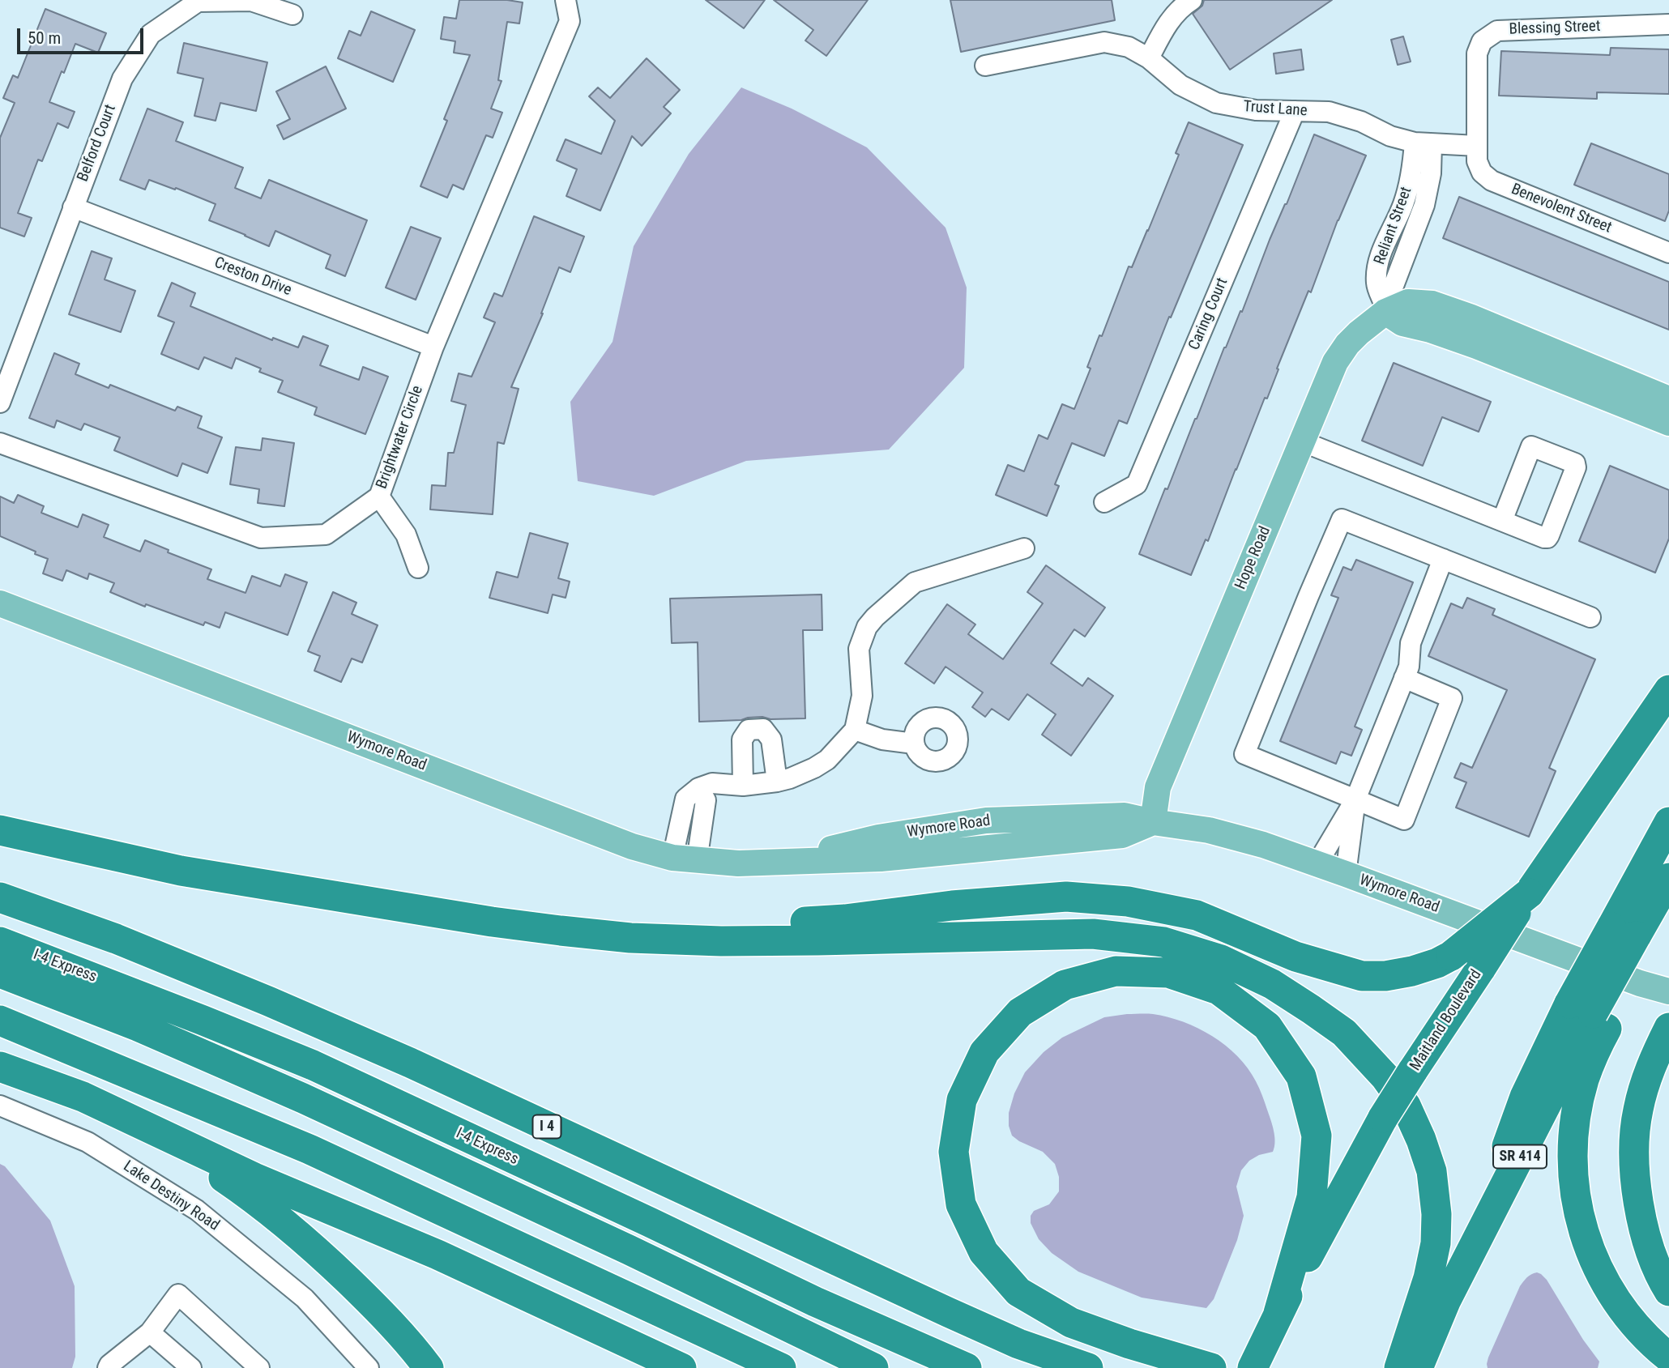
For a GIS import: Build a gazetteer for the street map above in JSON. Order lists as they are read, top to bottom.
{
  "streets": {
    "highway": [
      "I-4 Express",
      "Maitland Boulevard",
      "I 4",
      "SR 414"
    ],
    "main road": ["Hope Road", "Wymore Road"],
    "street": [
      "Blessing Street",
      "Trust Lane",
      "Belford Court",
      "Benevolent Street",
      "Reliant Street",
      "Creston Drive",
      "Caring Court",
      "Brightwater Circle",
      "Lake Destiny Road"
    ]
  },
  "crossings": [
    ["Blessing Street", "Trust Lane"],
    ["Blessing Street", "Benevolent Street"],
    ["Trust Lane", "Benevolent Street"],
    ["Trust Lane", "Reliant Street"],
    ["Trust Lane", "Caring Court"],
    ["Belford Court", "Creston Drive"],
    ["Reliant Street", "Hope Road"],
    ["Creston Drive", "Brightwater Circle"],
    ["Hope Road", "Wymore Road"]
  ],
  "scale_bar": "50 m"
}
